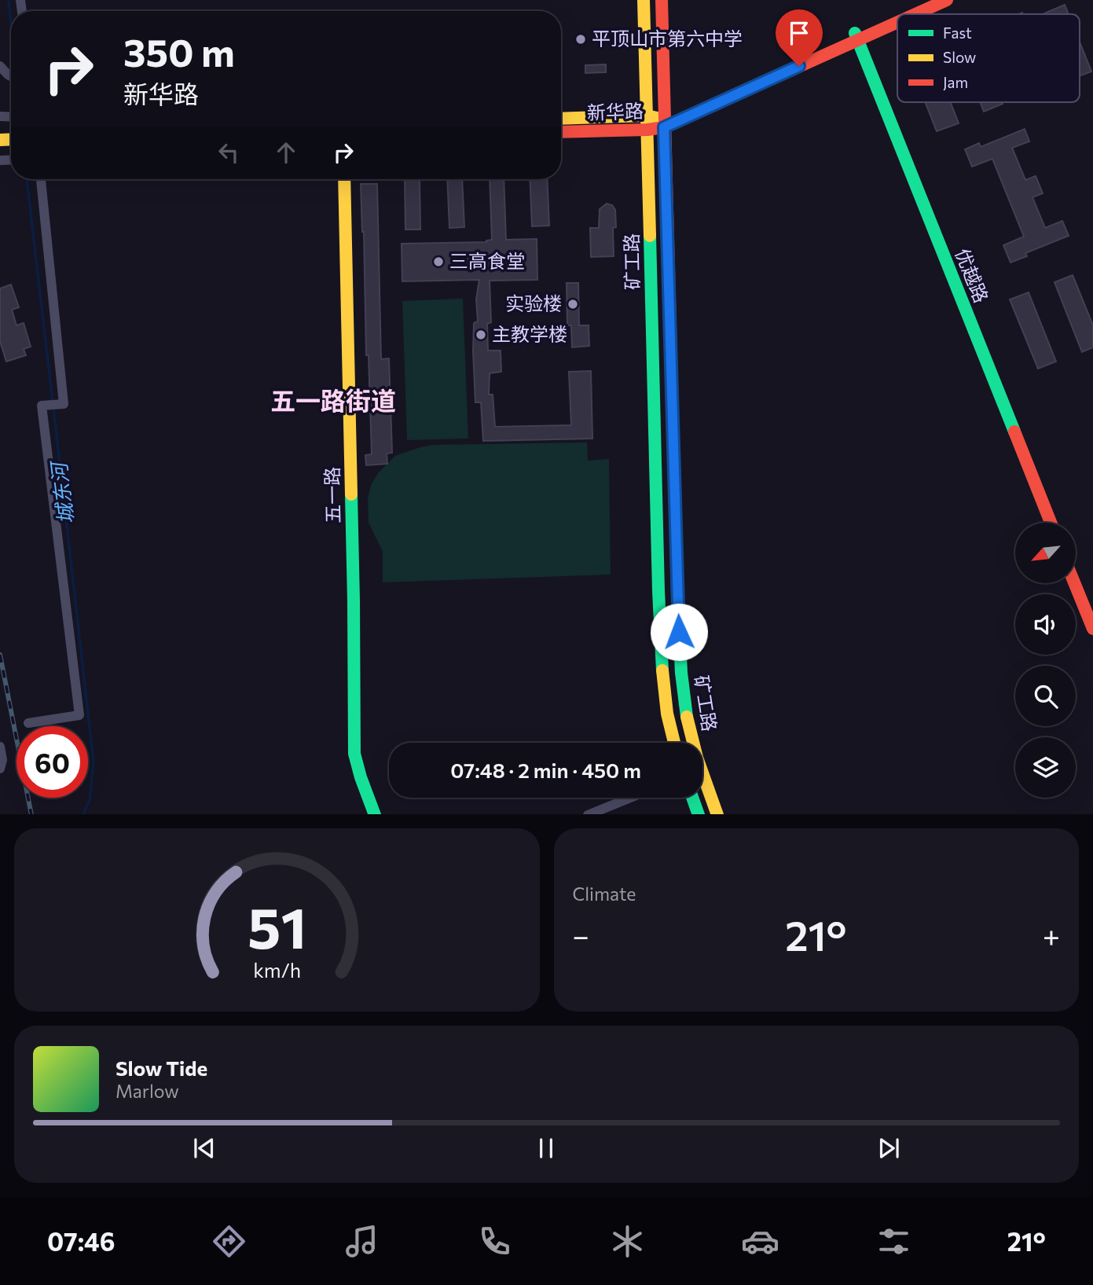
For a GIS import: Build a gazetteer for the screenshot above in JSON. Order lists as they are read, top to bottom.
{
  "streets": {
    "main road": [
      "新华路",
      "矿工路",
      "优越路",
      "五一路"
    ]
  },
  "crossings": [
    ["新华路", "矿工路"],
    ["新华路", "优越路"]
  ],
  "districts": ["五一路街道"],
  "water": ["城东河"],
  "places": [
    "平顶山市第六中学",
    "三高食堂",
    "实验楼",
    "主教学楼"
  ],
  "legend": ["Fast", "Slow", "Jam"],
  "north": "bottom left",
  "page": {
    "turn": ["350 m", "新华路"],
    "limit": "60",
    "trip": "07:48 · 2 min · 450 m",
    "tile": "Climate",
    "heat": ["−", "21°", "+"],
    "song": ["Slow Tide", "Marlow"],
    "tabs": ["07:46", "21°"],
    "gauge": ["51", "km/h"]
  }
}
